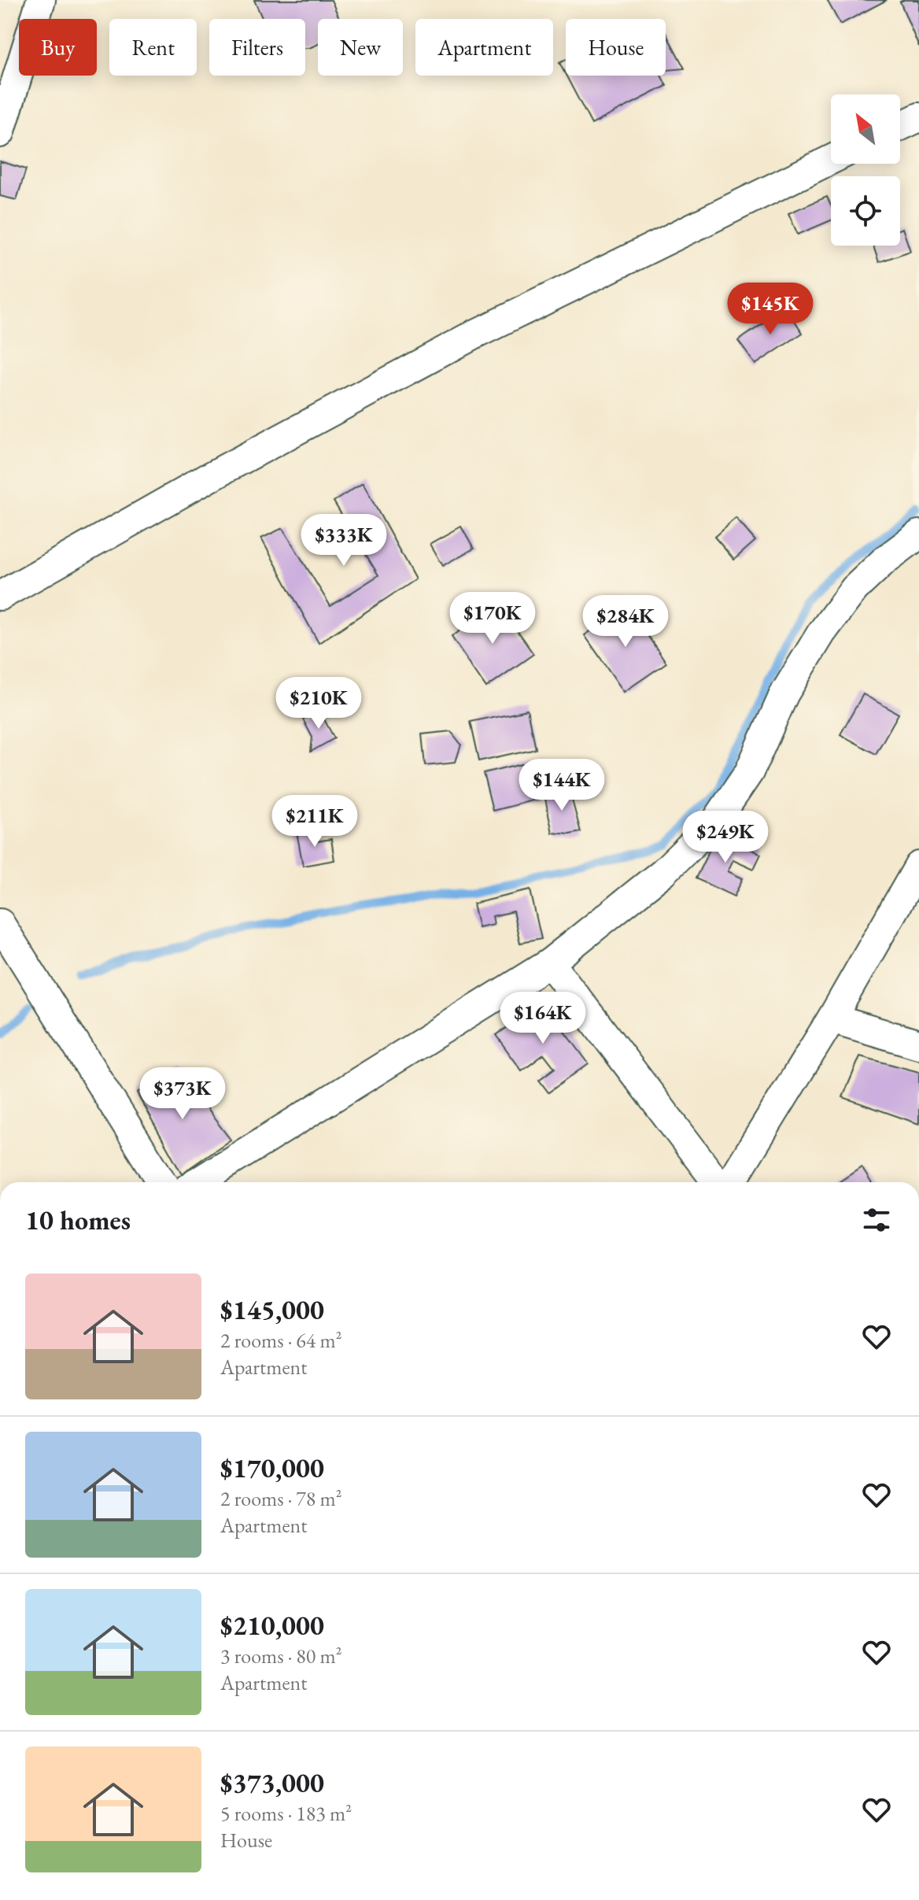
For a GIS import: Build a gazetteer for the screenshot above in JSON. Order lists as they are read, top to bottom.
{
  "north": "top left",
  "page": {
    "chip": [
      "Buy",
      "Rent",
      "Filters",
      "New",
      "Apartment",
      "House"
    ],
    "price": [
      "$145K",
      "$333K",
      "$170K",
      "$284K",
      "$210K",
      "$144K",
      "$211K",
      "$249K",
      "$164K",
      "$373K"
    ],
    "heading": "10 homes",
    "list": [
      {
        "name": "$145,000",
        "note": "2 rooms · 64 m² · Apartment"
      },
      {
        "name": "$170,000",
        "note": "2 rooms · 78 m² · Apartment"
      },
      {
        "name": "$210,000",
        "note": "3 rooms · 80 m² · Apartment"
      },
      {
        "name": "$373,000",
        "note": "5 rooms · 183 m² · House"
      }
    ]
  }
}
